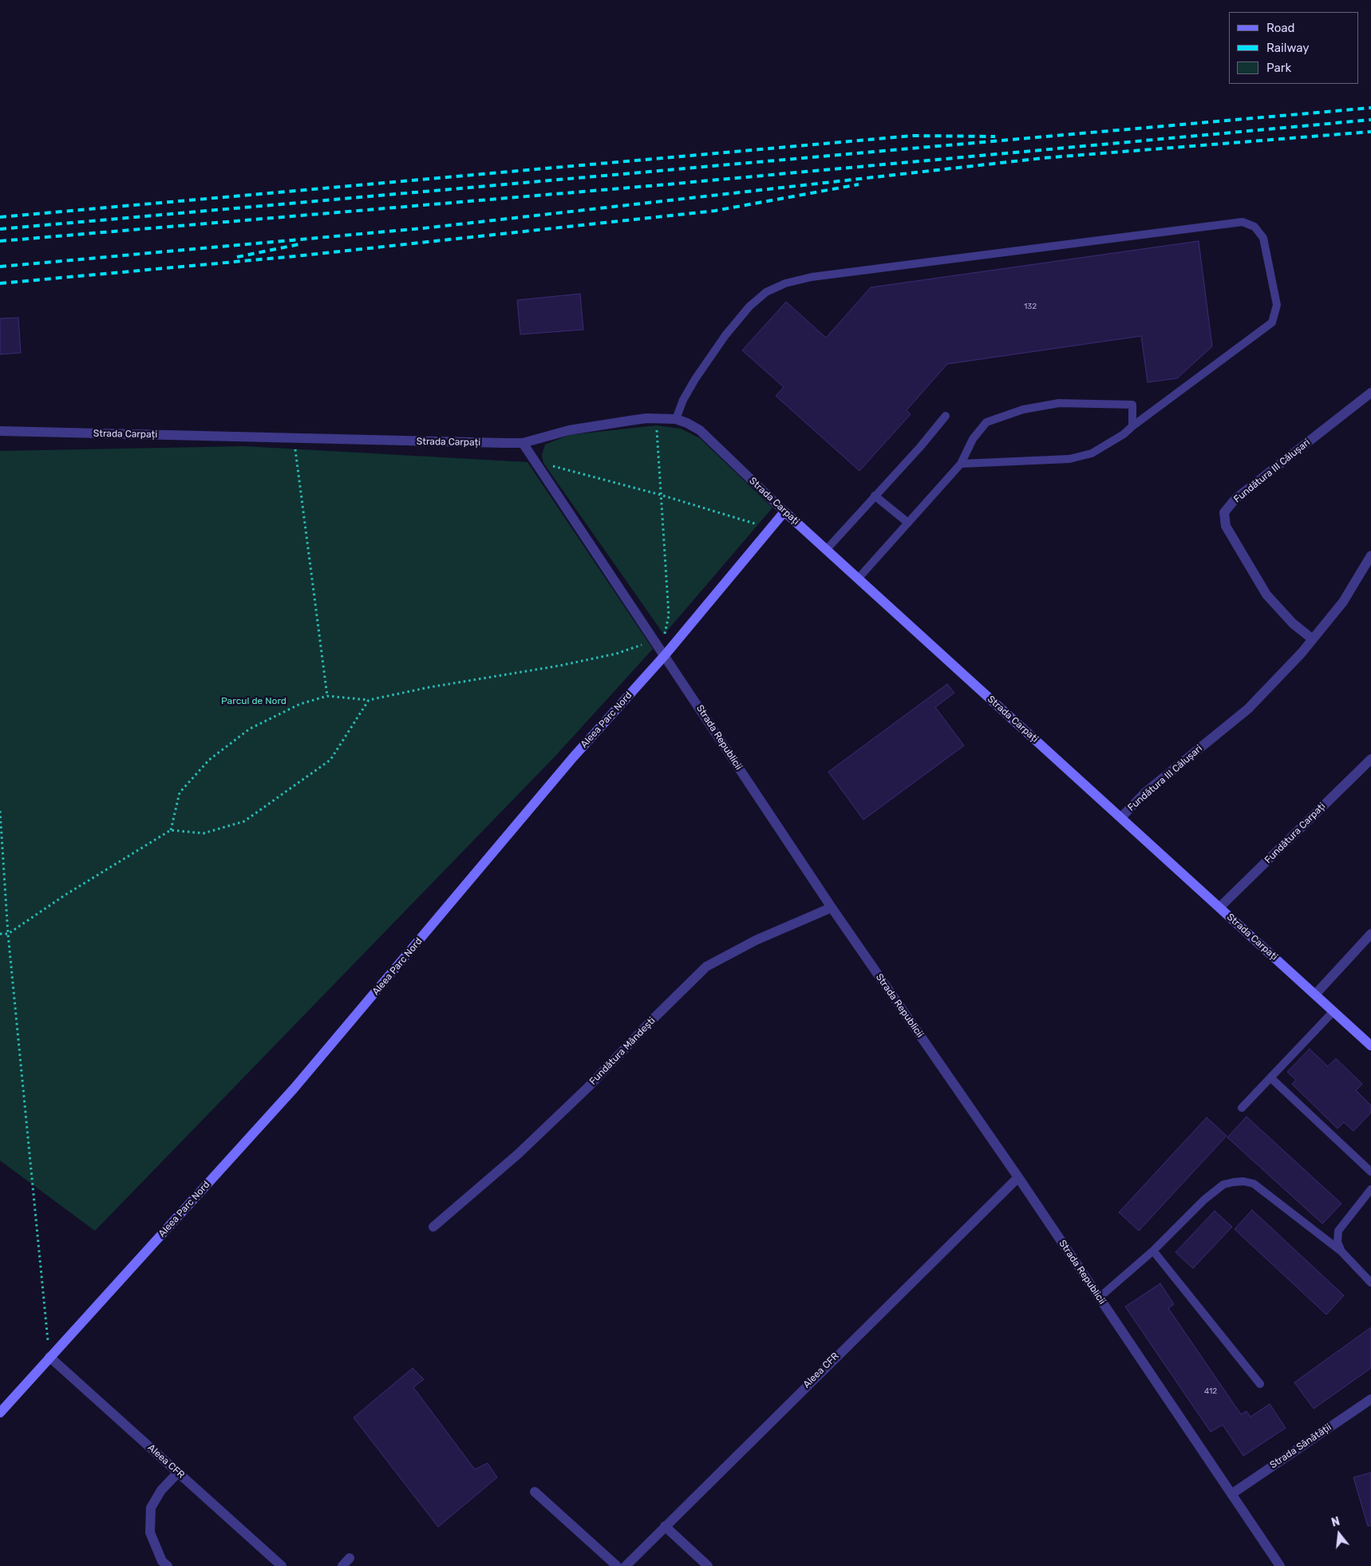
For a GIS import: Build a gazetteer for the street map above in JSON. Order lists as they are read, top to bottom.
{
  "streets": {
    "street": [
      "Strada Carpați",
      "Fundătura III Călușari",
      "Aleea Parc Nord",
      "Strada Republicii",
      "Fundătura Carpați",
      "Fundătura Măndești",
      "Aleea CFR",
      "Strada Sănătății"
    ]
  },
  "crossings": [
    ["Strada Carpați", "Fundătura III Călușari"],
    ["Strada Carpați", "Aleea Parc Nord"],
    ["Strada Carpați", "Strada Republicii"],
    ["Strada Carpați", "Fundătura Carpați"],
    ["Aleea Parc Nord", "Strada Republicii"],
    ["Aleea Parc Nord", "Aleea CFR"],
    ["Strada Republicii", "Fundătura Măndești"],
    ["Strada Republicii", "Aleea CFR"],
    ["Strada Republicii", "Strada Sănătății"]
  ],
  "parks": ["Parcul de Nord"],
  "house_numbers": ["132", "412"],
  "legend": ["Road", "Railway", "Park"],
  "north": "top"
}
